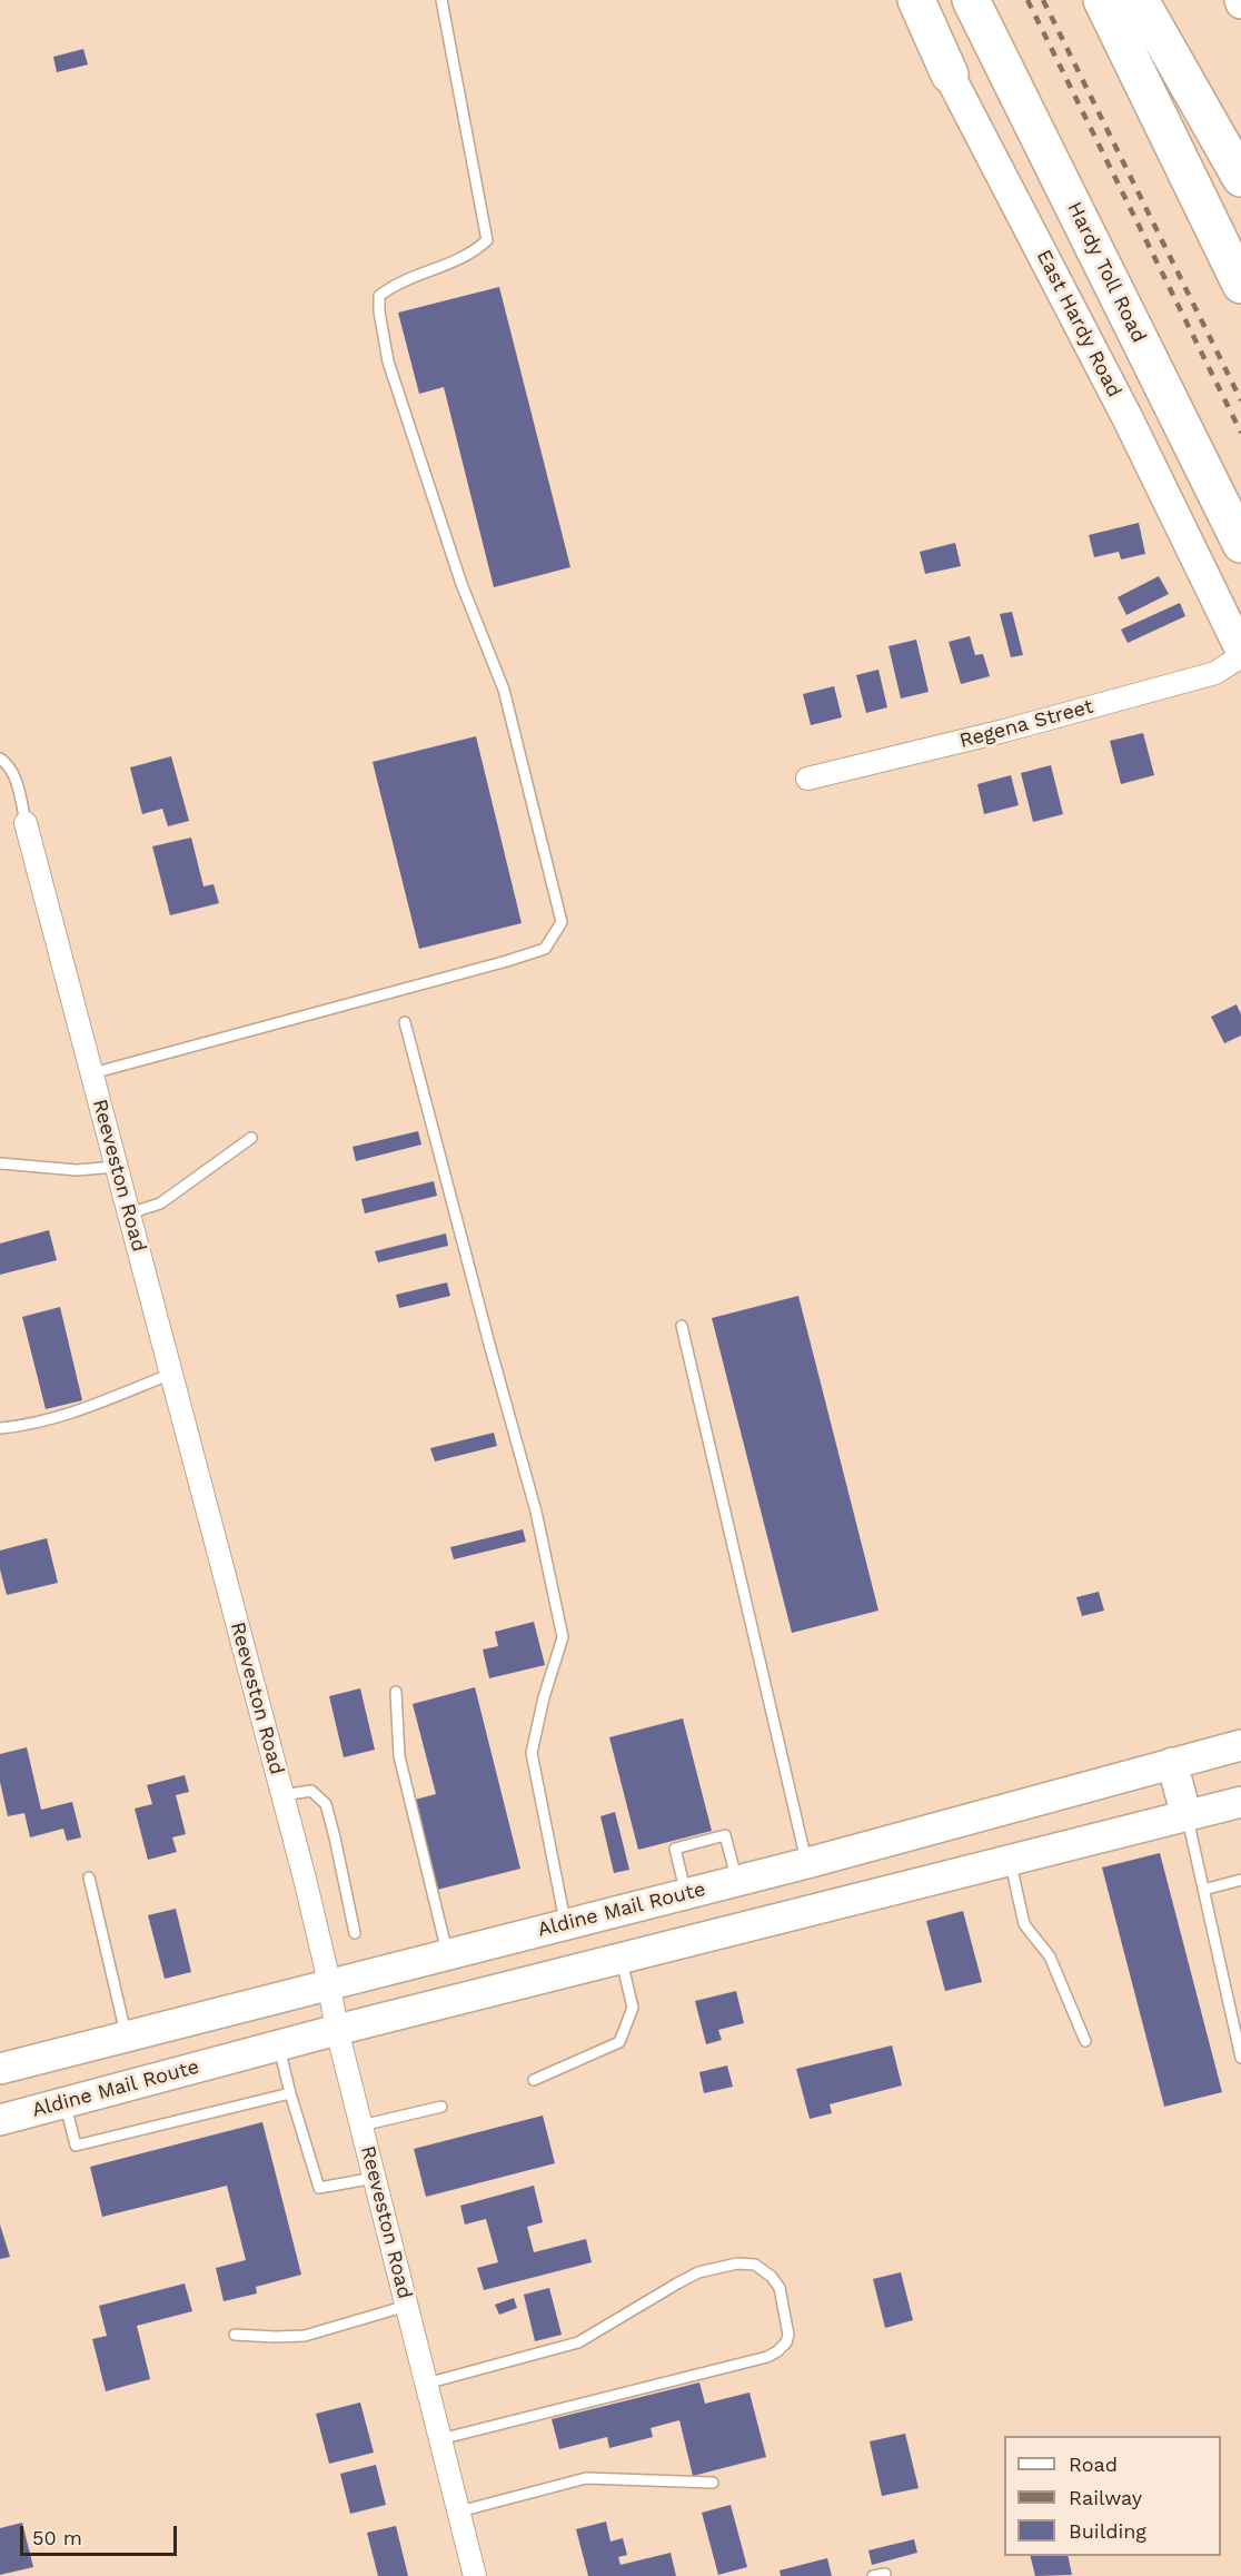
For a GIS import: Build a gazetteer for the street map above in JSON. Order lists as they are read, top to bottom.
{
  "streets": {
    "highway": ["Hardy Toll Road"],
    "main road": ["East Hardy Road", "Aldine Mail Route"],
    "street": ["Regena Street", "Reeveston Road"]
  },
  "crossings": [
    ["Reeveston Road", "Aldine Mail Route"]
  ],
  "legend": ["Road", "Railway", "Building"],
  "scale_bar": "50 m"
}
